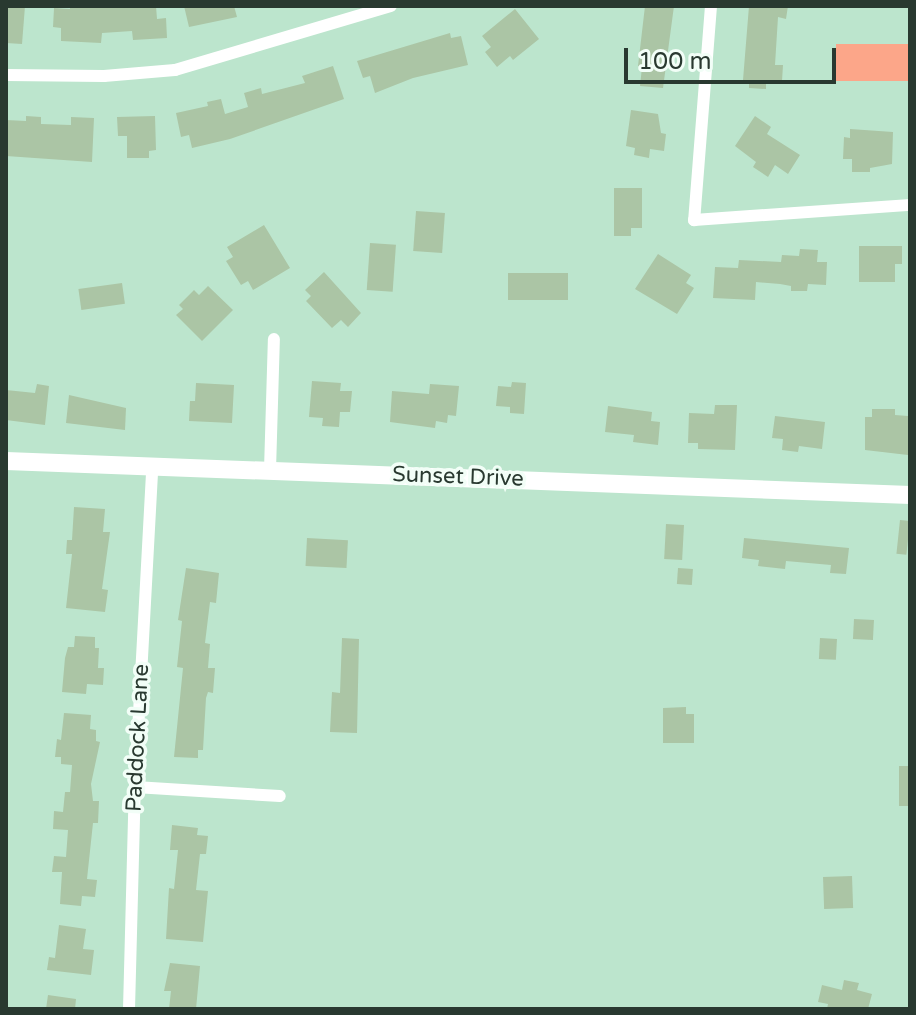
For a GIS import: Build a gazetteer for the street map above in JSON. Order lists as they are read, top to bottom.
{
  "streets": {
    "main road": ["Sunset Drive"],
    "street": ["Paddock Lane"]
  },
  "crossings": [
    ["Sunset Drive", "Paddock Lane"]
  ],
  "scale_bar": "100 m"
}
